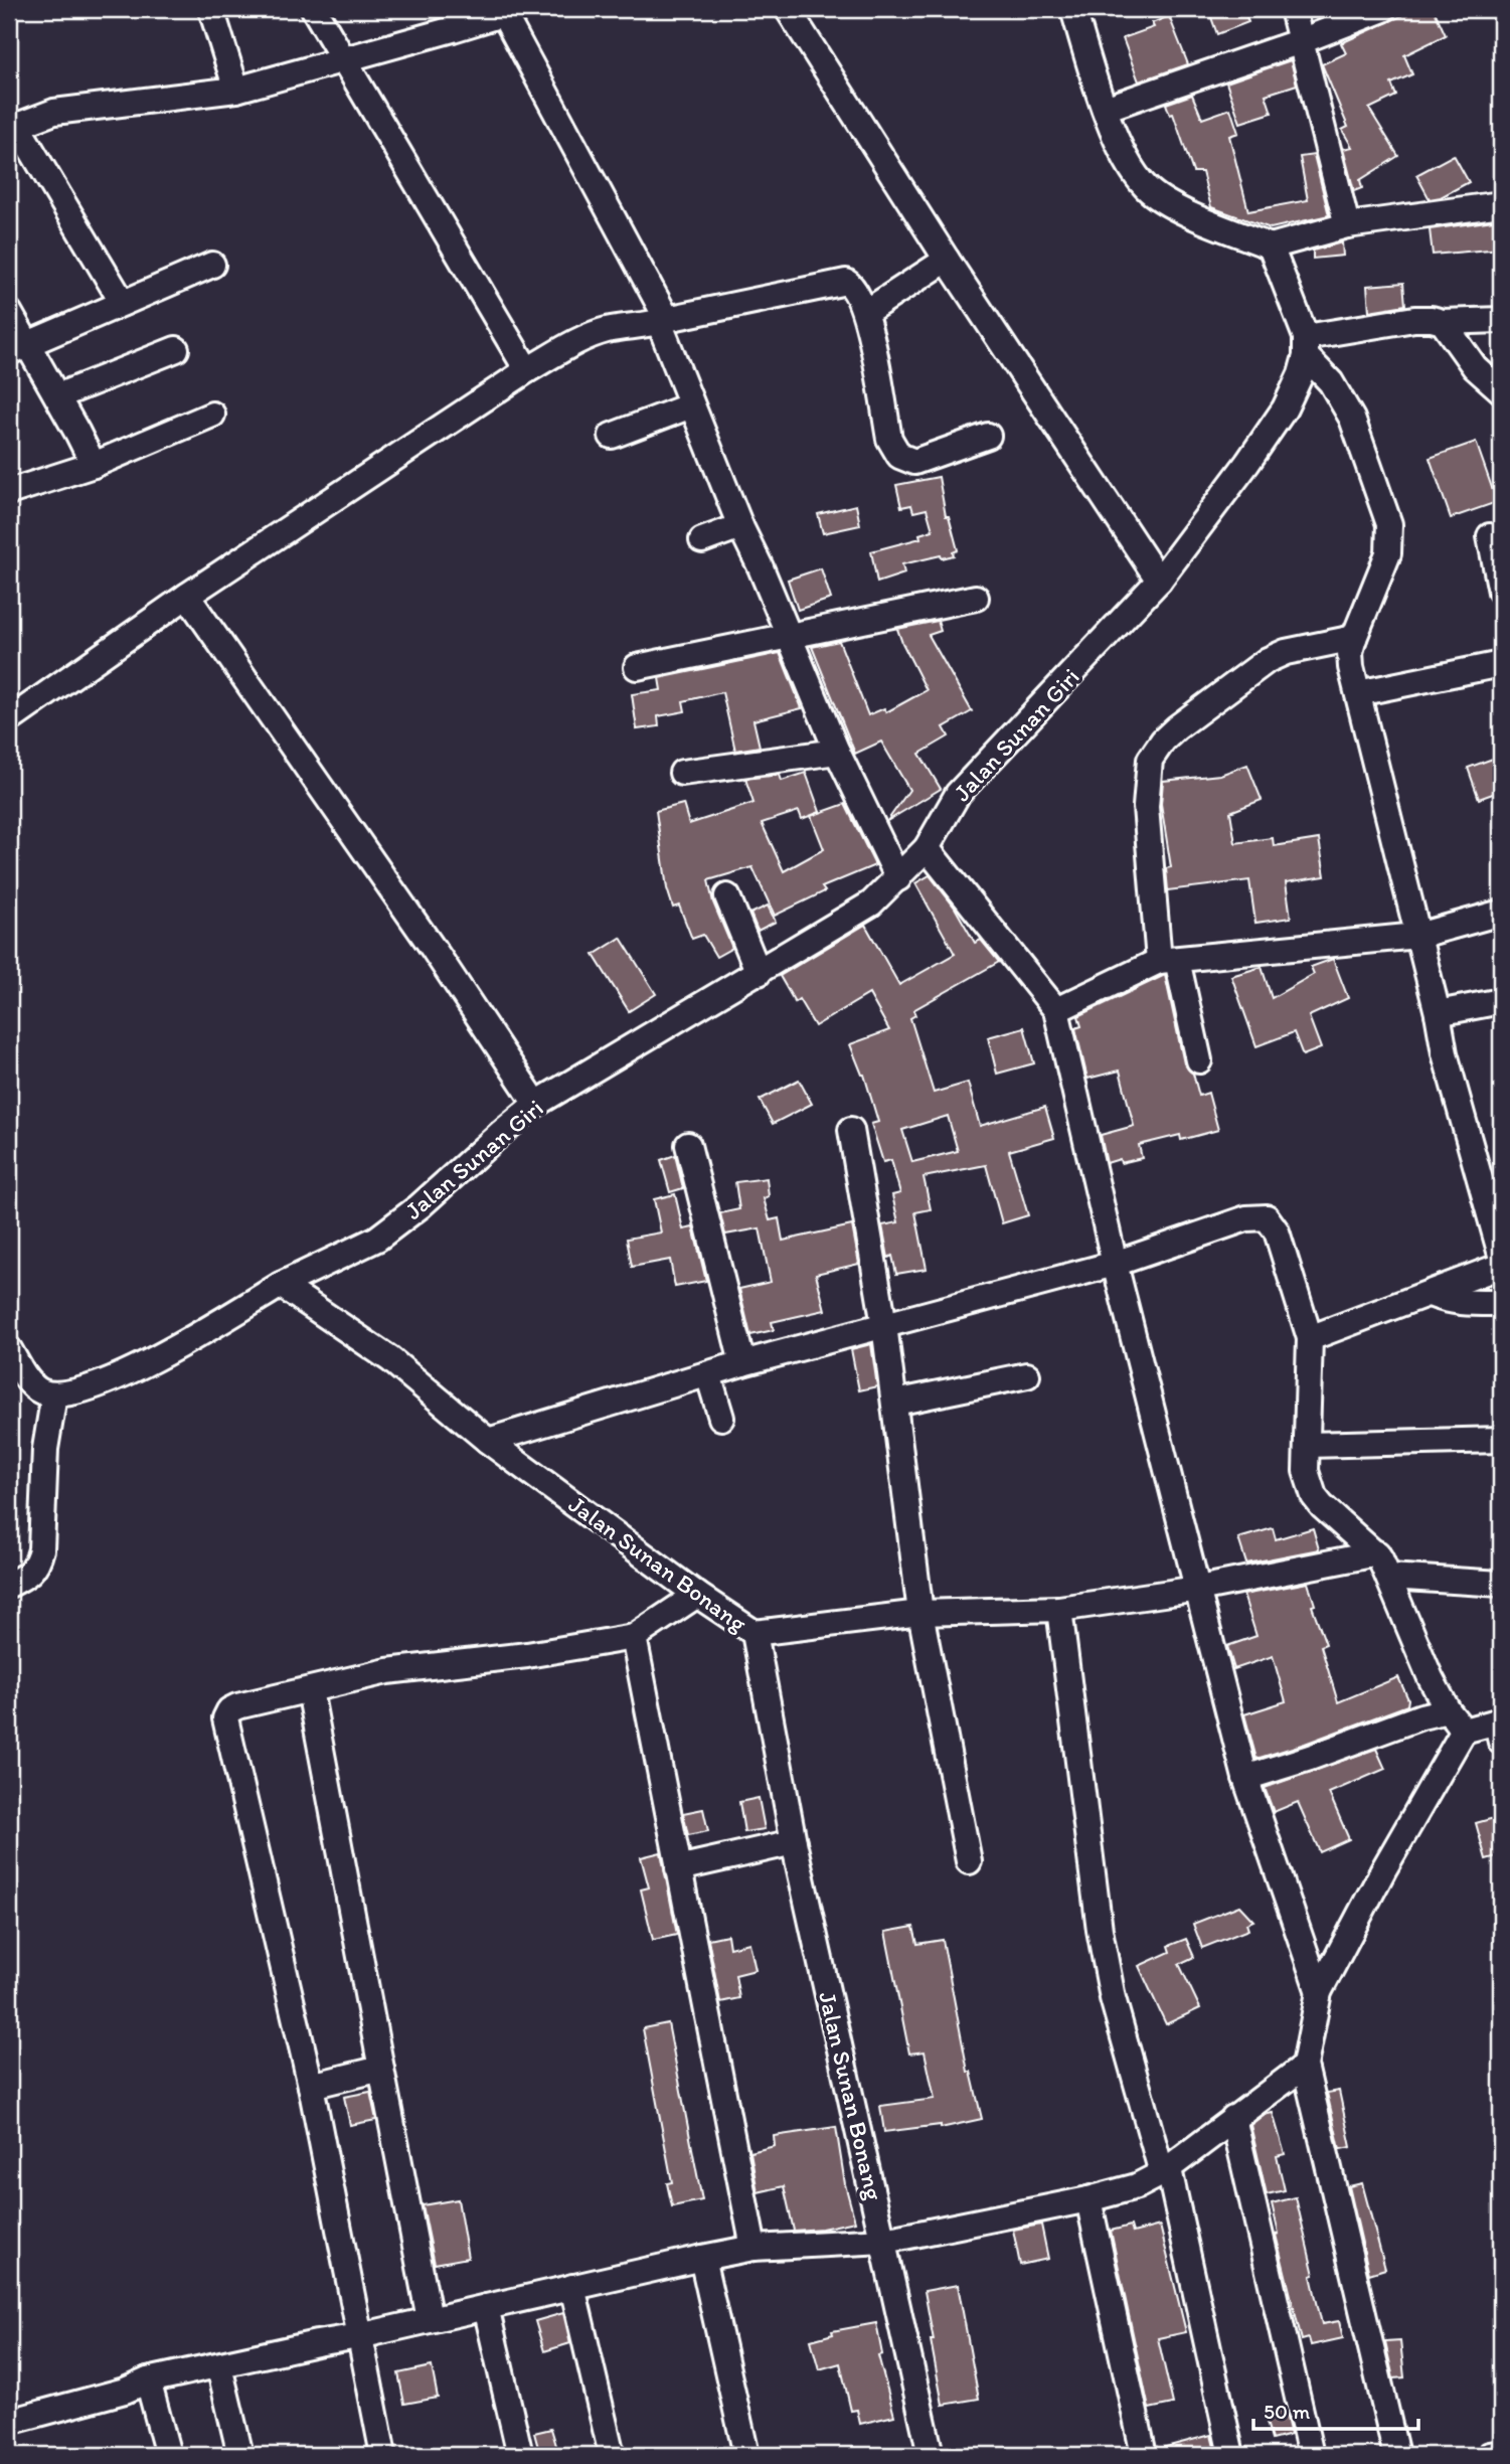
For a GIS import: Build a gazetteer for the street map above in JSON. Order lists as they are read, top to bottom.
{
  "streets": {
    "street": ["Jalan Sunan Giri", "Jalan Sunan Bonang"]
  },
  "crossings": [
    ["Jalan Sunan Giri", "Jalan Sunan Bonang"]
  ],
  "scale_bar": "50 m"
}
